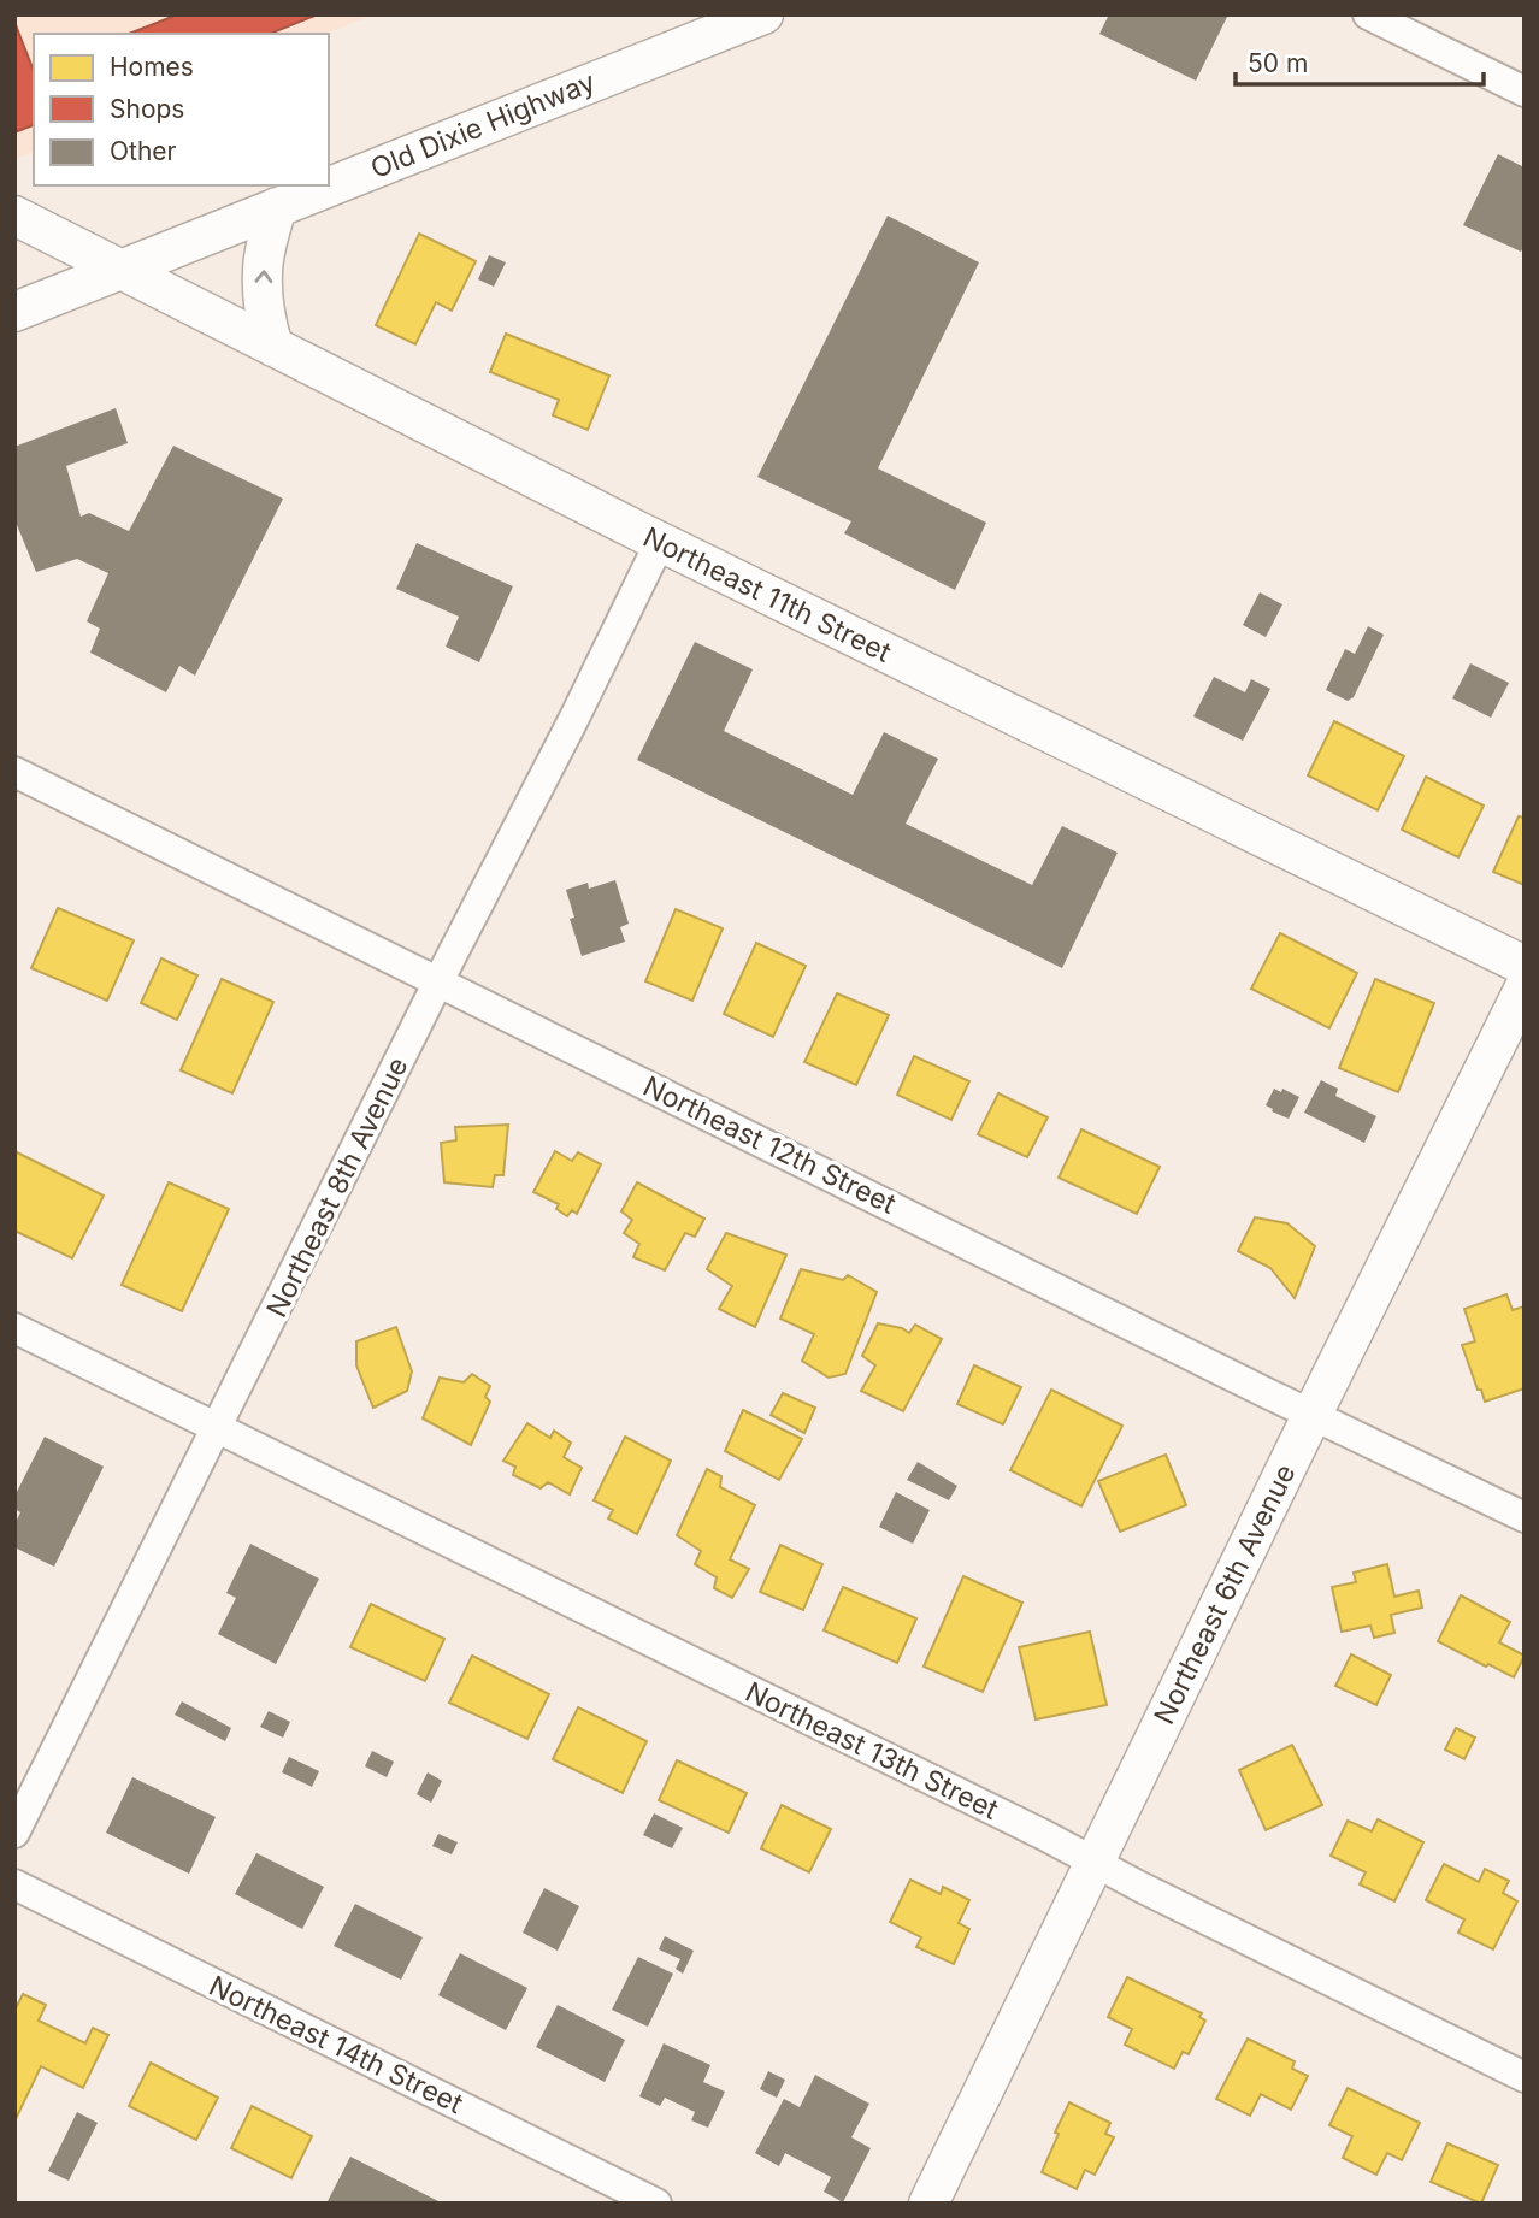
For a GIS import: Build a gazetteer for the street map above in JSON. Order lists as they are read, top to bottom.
{
  "streets": {
    "street": [
      "Old Dixie Highway",
      "Northeast 11th Street",
      "Northeast 12th Street",
      "Northeast 8th Avenue",
      "Northeast 6th Avenue",
      "Northeast 13th Street",
      "Northeast 14th Street"
    ]
  },
  "crossings": [
    ["Old Dixie Highway", "Northeast 11th Street"],
    ["Northeast 11th Street", "Northeast 8th Avenue"],
    ["Northeast 12th Street", "Northeast 8th Avenue"],
    ["Northeast 12th Street", "Northeast 6th Avenue"],
    ["Northeast 8th Avenue", "Northeast 13th Street"],
    ["Northeast 6th Avenue", "Northeast 13th Street"]
  ],
  "legend": ["Homes", "Shops", "Other"],
  "scale_bar": "50 m"
}
